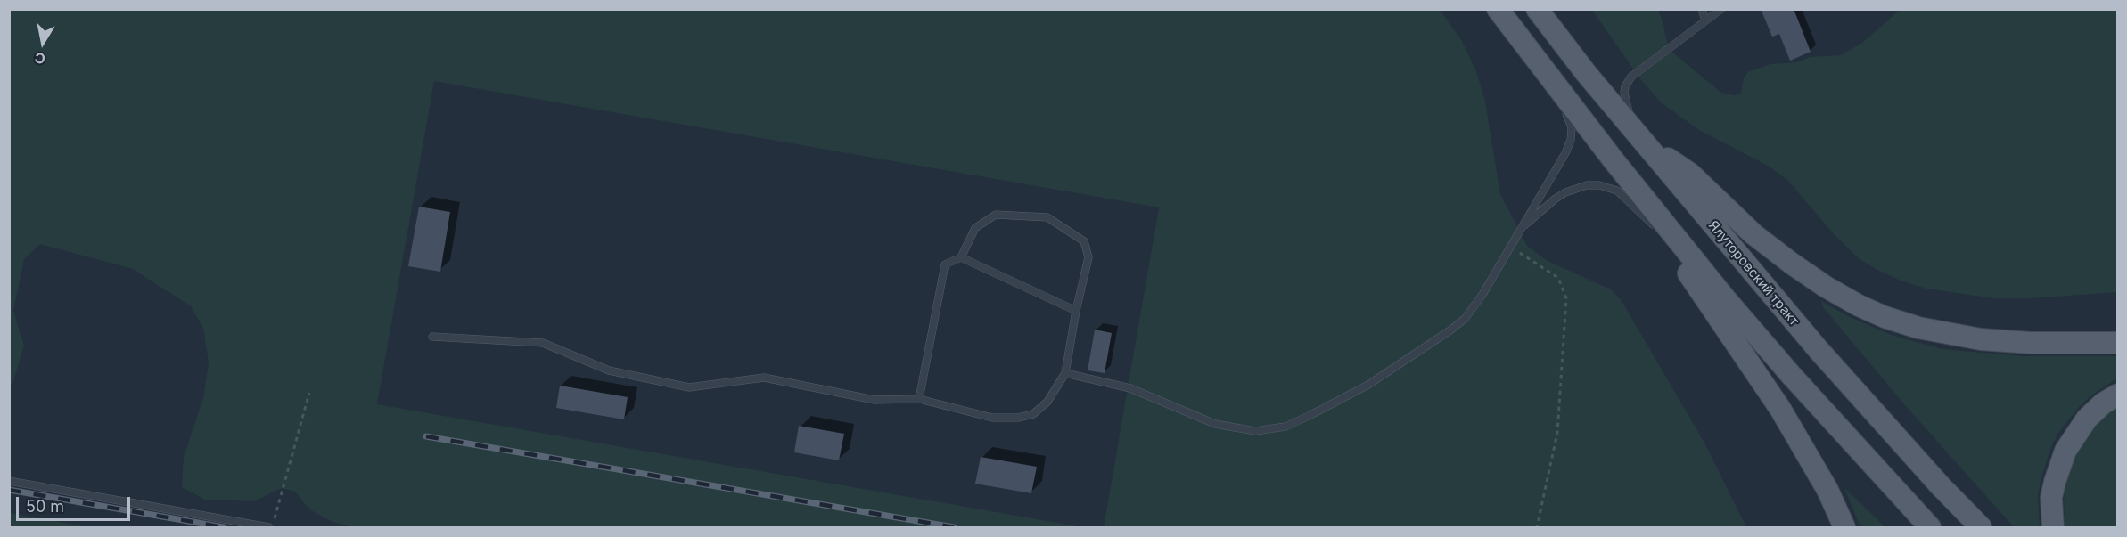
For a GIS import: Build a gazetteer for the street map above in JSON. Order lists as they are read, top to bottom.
{
  "streets": {
    "main road": ["Ялуторовский тракт"]
  },
  "scale_bar": "50 m",
  "north": "bottom"
}
